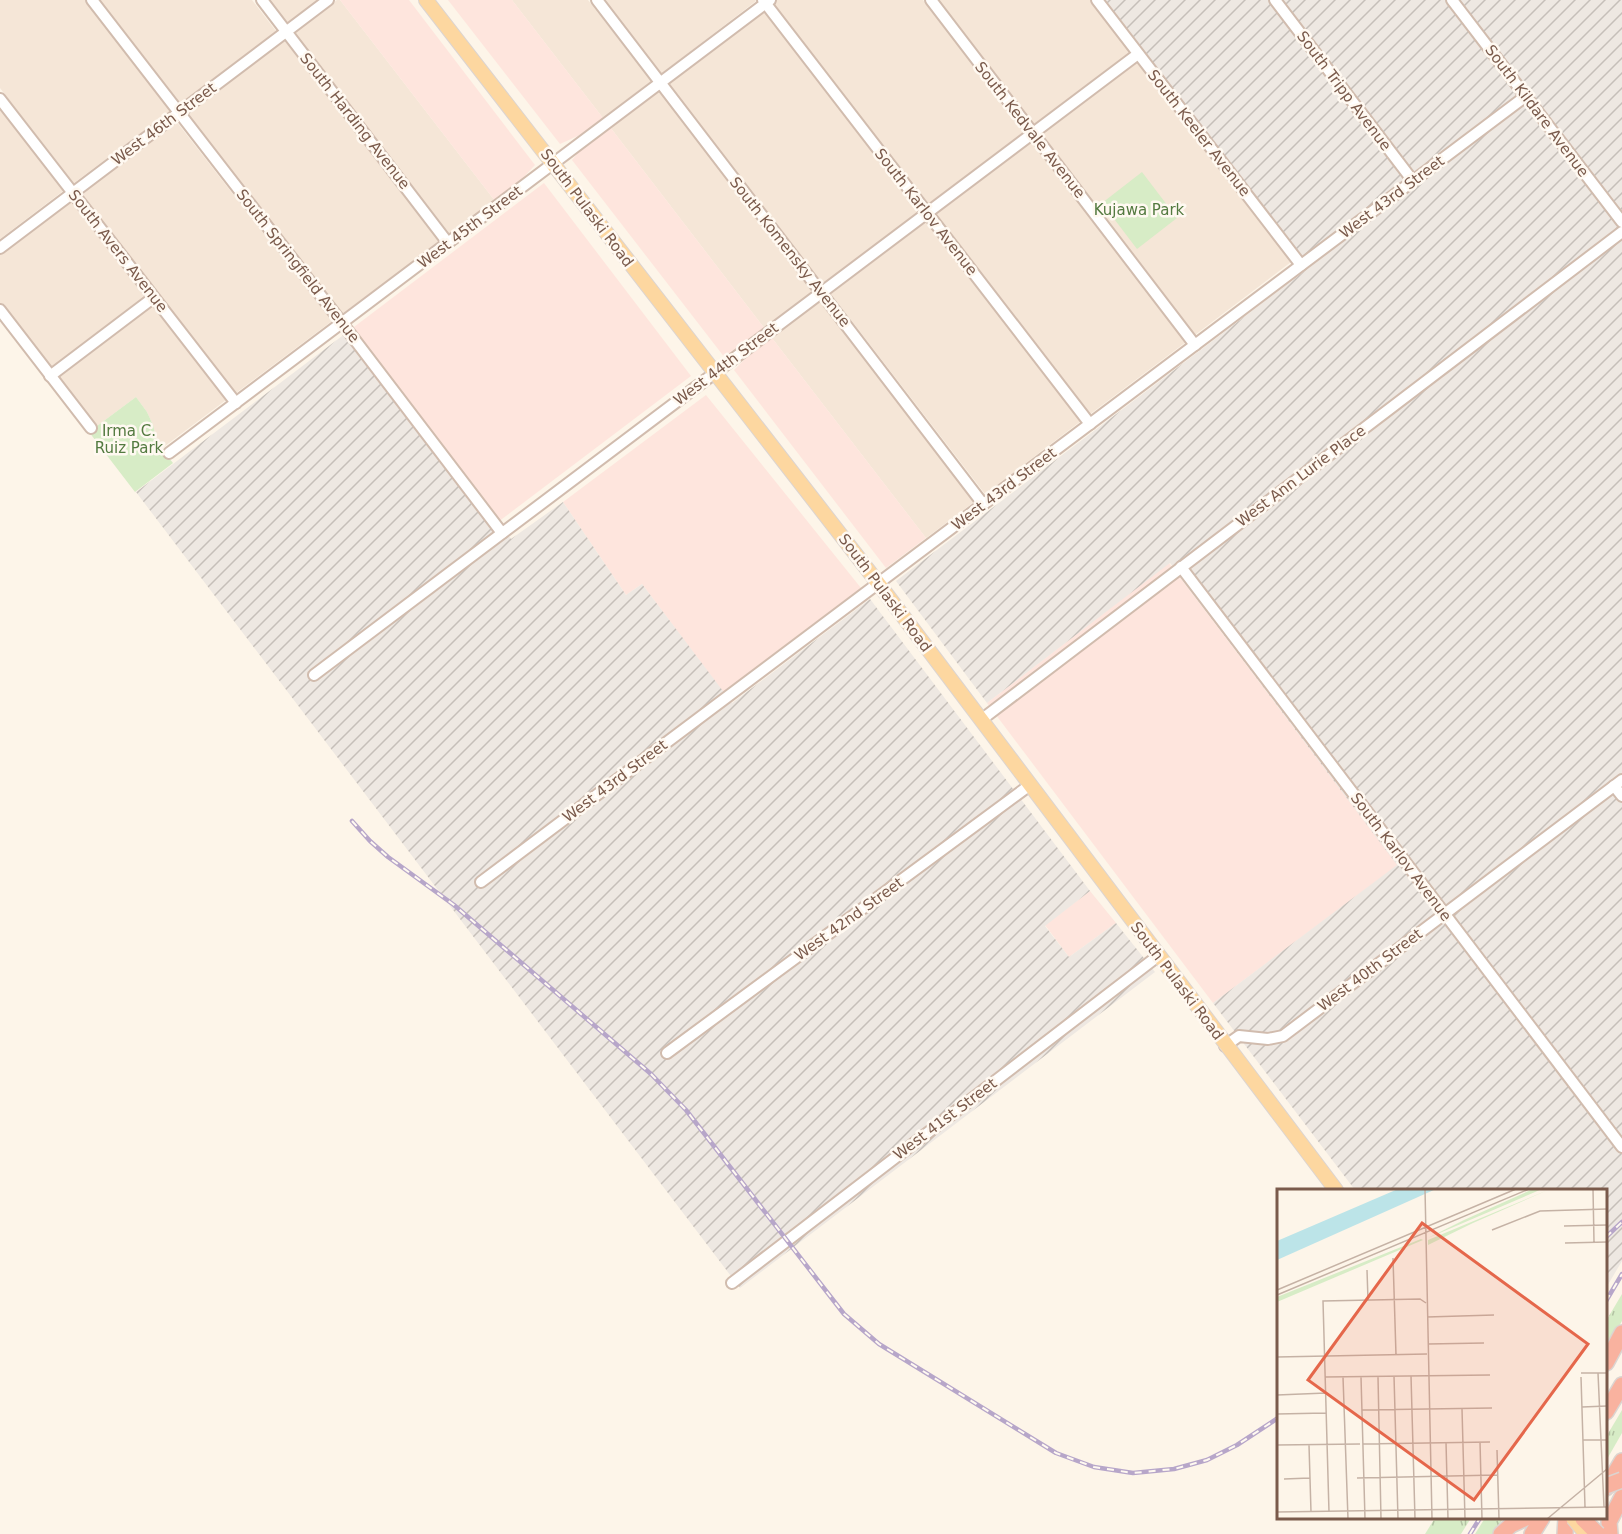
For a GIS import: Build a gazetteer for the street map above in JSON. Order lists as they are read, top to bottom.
{
  "streets": {
    "main road": ["South Pulaski Road"],
    "street": [
      "South Tripp Avenue",
      "South Kildare Avenue",
      "South Harding Avenue",
      "West 46th Street",
      "South Kedvale Avenue",
      "South Keeler Avenue",
      "West 43rd Street",
      "South Karlov Avenue",
      "West 45th Street",
      "South Avers Avenue",
      "South Komensky Avenue",
      "South Springfield Avenue",
      "West 44th Street",
      "West Ann Lurie Place",
      "West 42nd Street",
      "West 40th Street",
      "West 41st Street"
    ]
  },
  "crossings": [
    ["South Tripp Avenue", "West 43rd Street"],
    ["South Kildare Avenue", "West 43rd Street"],
    ["South Harding Avenue", "West 46th Street"],
    ["South Harding Avenue", "West 45th Street"],
    ["West 46th Street", "South Avers Avenue"],
    ["West 46th Street", "South Springfield Avenue"],
    ["South Kedvale Avenue", "West 43rd Street"],
    ["South Kedvale Avenue", "West 44th Street"],
    ["South Keeler Avenue", "West 43rd Street"],
    ["South Keeler Avenue", "West 44th Street"],
    ["West 43rd Street", "South Pulaski Road"],
    ["West 43rd Street", "South Karlov Avenue"],
    ["West 43rd Street", "South Komensky Avenue"],
    ["South Pulaski Road", "West 45th Street"],
    ["South Pulaski Road", "West 44th Street"],
    ["South Pulaski Road", "West Ann Lurie Place"],
    ["South Pulaski Road", "West 42nd Street"],
    ["South Pulaski Road", "West 40th Street"],
    ["South Pulaski Road", "West 41st Street"],
    ["South Karlov Avenue", "West 45th Street"],
    ["South Karlov Avenue", "West 44th Street"],
    ["South Karlov Avenue", "West Ann Lurie Place"],
    ["South Karlov Avenue", "West 40th Street"],
    ["West 45th Street", "South Avers Avenue"],
    ["West 45th Street", "South Komensky Avenue"],
    ["West 45th Street", "South Springfield Avenue"],
    ["South Komensky Avenue", "West 44th Street"],
    ["South Springfield Avenue", "West 44th Street"]
  ],
  "parks": ["Kujawa Park", "Irma C. Ruiz Park"]
}
